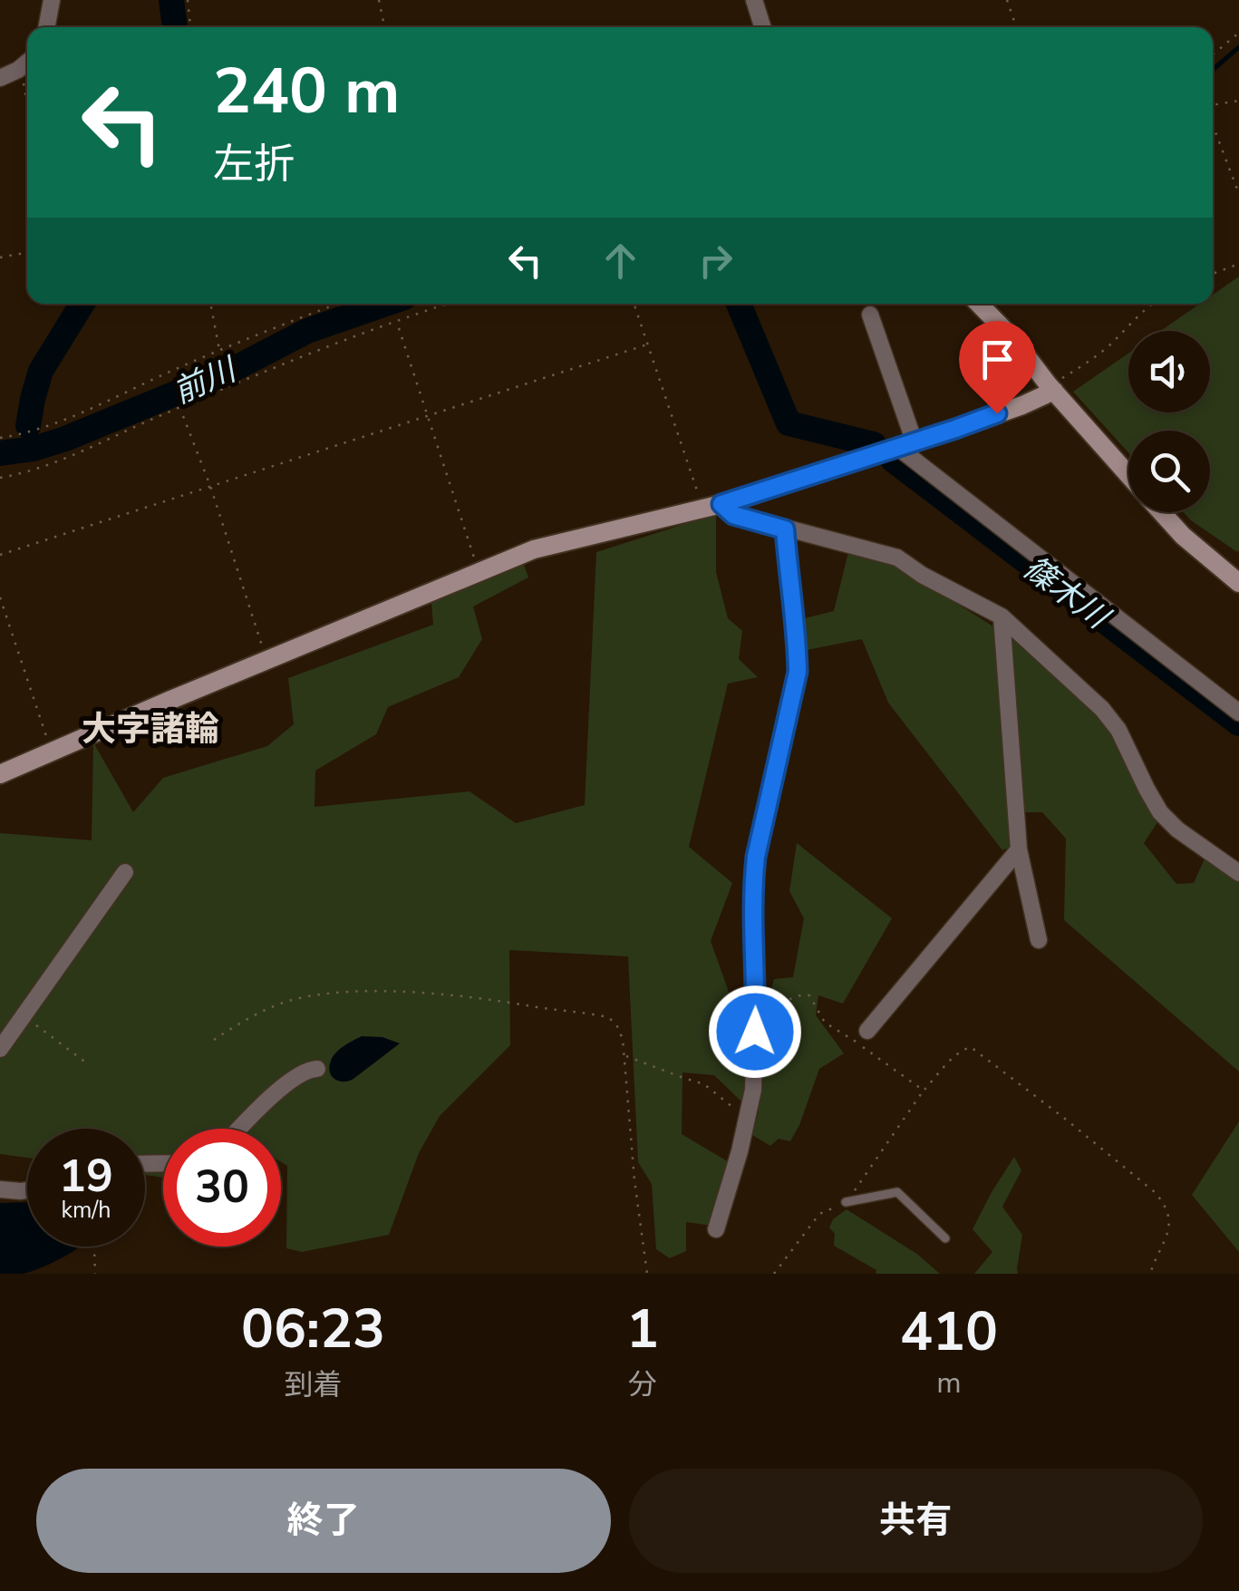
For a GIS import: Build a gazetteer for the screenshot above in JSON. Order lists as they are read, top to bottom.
{
  "districts": ["大字諸輪"],
  "water": ["前川", "篠木川"],
  "page": {
    "turn": ["240 m", "左折"],
    "speed": "19 km/h",
    "limit": "30",
    "eta": [
      "06:23",
      "到着",
      "1",
      "分",
      "410",
      "m"
    ],
    "buttons": ["終了", "共有"]
  }
}
